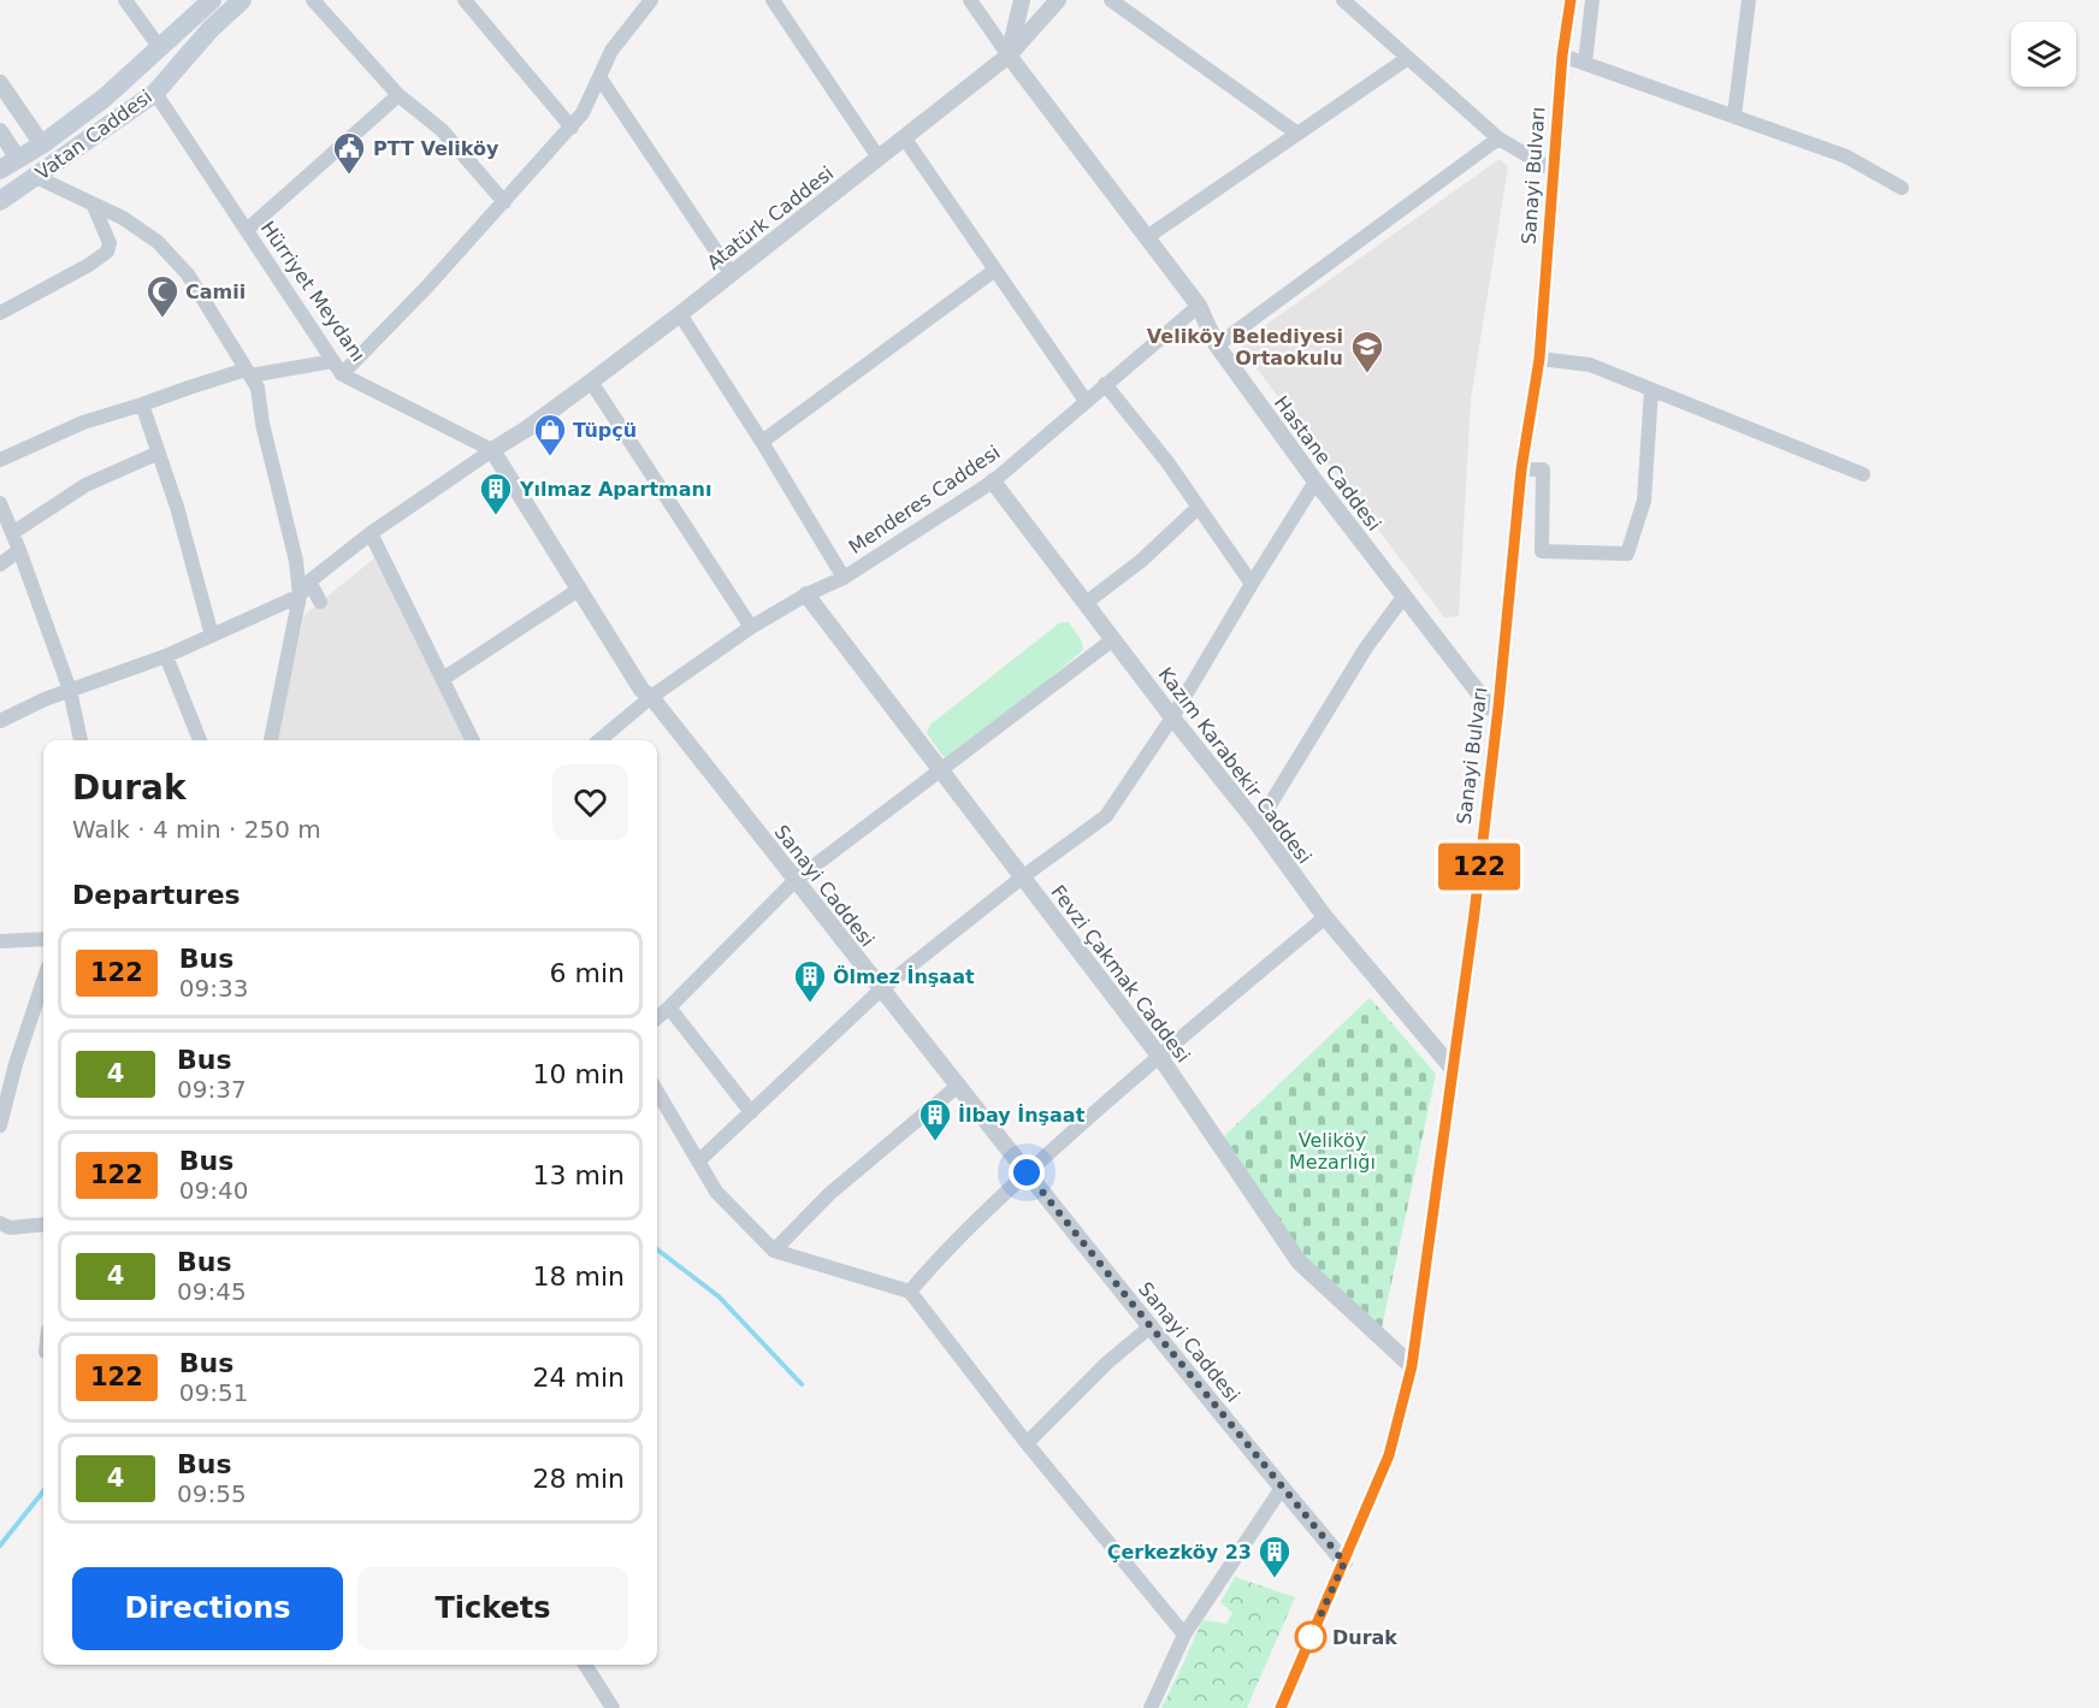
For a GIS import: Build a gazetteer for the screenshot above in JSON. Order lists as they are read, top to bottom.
{
  "streets": {
    "main road": ["Vatan Caddesi"],
    "street": [
      "Sanayi Bulvarı",
      "Atatürk Caddesi",
      "Hürriyet Meydanı",
      "Hastane Caddesi",
      "Menderes Caddesi",
      "Kazım Karabekir Caddesi",
      "Sanayi Caddesi",
      "Fevzi Çakmak Caddesi"
    ]
  },
  "crossings": [
    ["Vatan Caddesi", "Hürriyet Meydanı"],
    ["Sanayi Bulvarı", "Hastane Caddesi"],
    ["Sanayi Bulvarı", "Kazım Karabekir Caddesi"],
    ["Sanayi Bulvarı", "Sanayi Caddesi"],
    ["Sanayi Bulvarı", "Fevzi Çakmak Caddesi"],
    ["Atatürk Caddesi", "Hürriyet Meydanı"],
    ["Atatürk Caddesi", "Hastane Caddesi"],
    ["Atatürk Caddesi", "Sanayi Caddesi"],
    ["Hürriyet Meydanı", "Sanayi Caddesi"],
    ["Hastane Caddesi", "Menderes Caddesi"],
    ["Menderes Caddesi", "Kazım Karabekir Caddesi"],
    ["Menderes Caddesi", "Sanayi Caddesi"],
    ["Menderes Caddesi", "Fevzi Çakmak Caddesi"]
  ],
  "parks": ["Veliköy Mezarlığı"],
  "places": {
    "public building": ["PTT Veliköy"],
    "mosque": ["Camii"],
    "school or university": ["Veliköy Belediyesi Ortaokulu"],
    "shop": ["Tüpçü"],
    "building": [
      "Yılmaz Apartmanı",
      "Ölmez İnşaat",
      "İlbay İnşaat",
      "Çerkezköy 23"
    ],
    "other": ["Durak"]
  },
  "lines": ["bus line 122"],
  "page": {
    "on_map": "122",
    "heading": [
      ["Durak", "Walk · 4 min · 250 m"],
      "Departures"
    ],
    "list": [
      {
        "mark": "122",
        "name": "Bus",
        "note": "09:33",
        "value": "6 min"
      },
      {
        "mark": "4",
        "name": "Bus",
        "note": "09:37",
        "value": "10 min"
      },
      {
        "mark": "122",
        "name": "Bus",
        "note": "09:40",
        "value": "13 min"
      },
      {
        "mark": "4",
        "name": "Bus",
        "note": "09:45",
        "value": "18 min"
      },
      {
        "mark": "122",
        "name": "Bus",
        "note": "09:51",
        "value": "24 min"
      },
      {
        "mark": "4",
        "name": "Bus",
        "note": "09:55",
        "value": "28 min"
      }
    ],
    "buttons": ["Directions", "Tickets"]
  }
}
